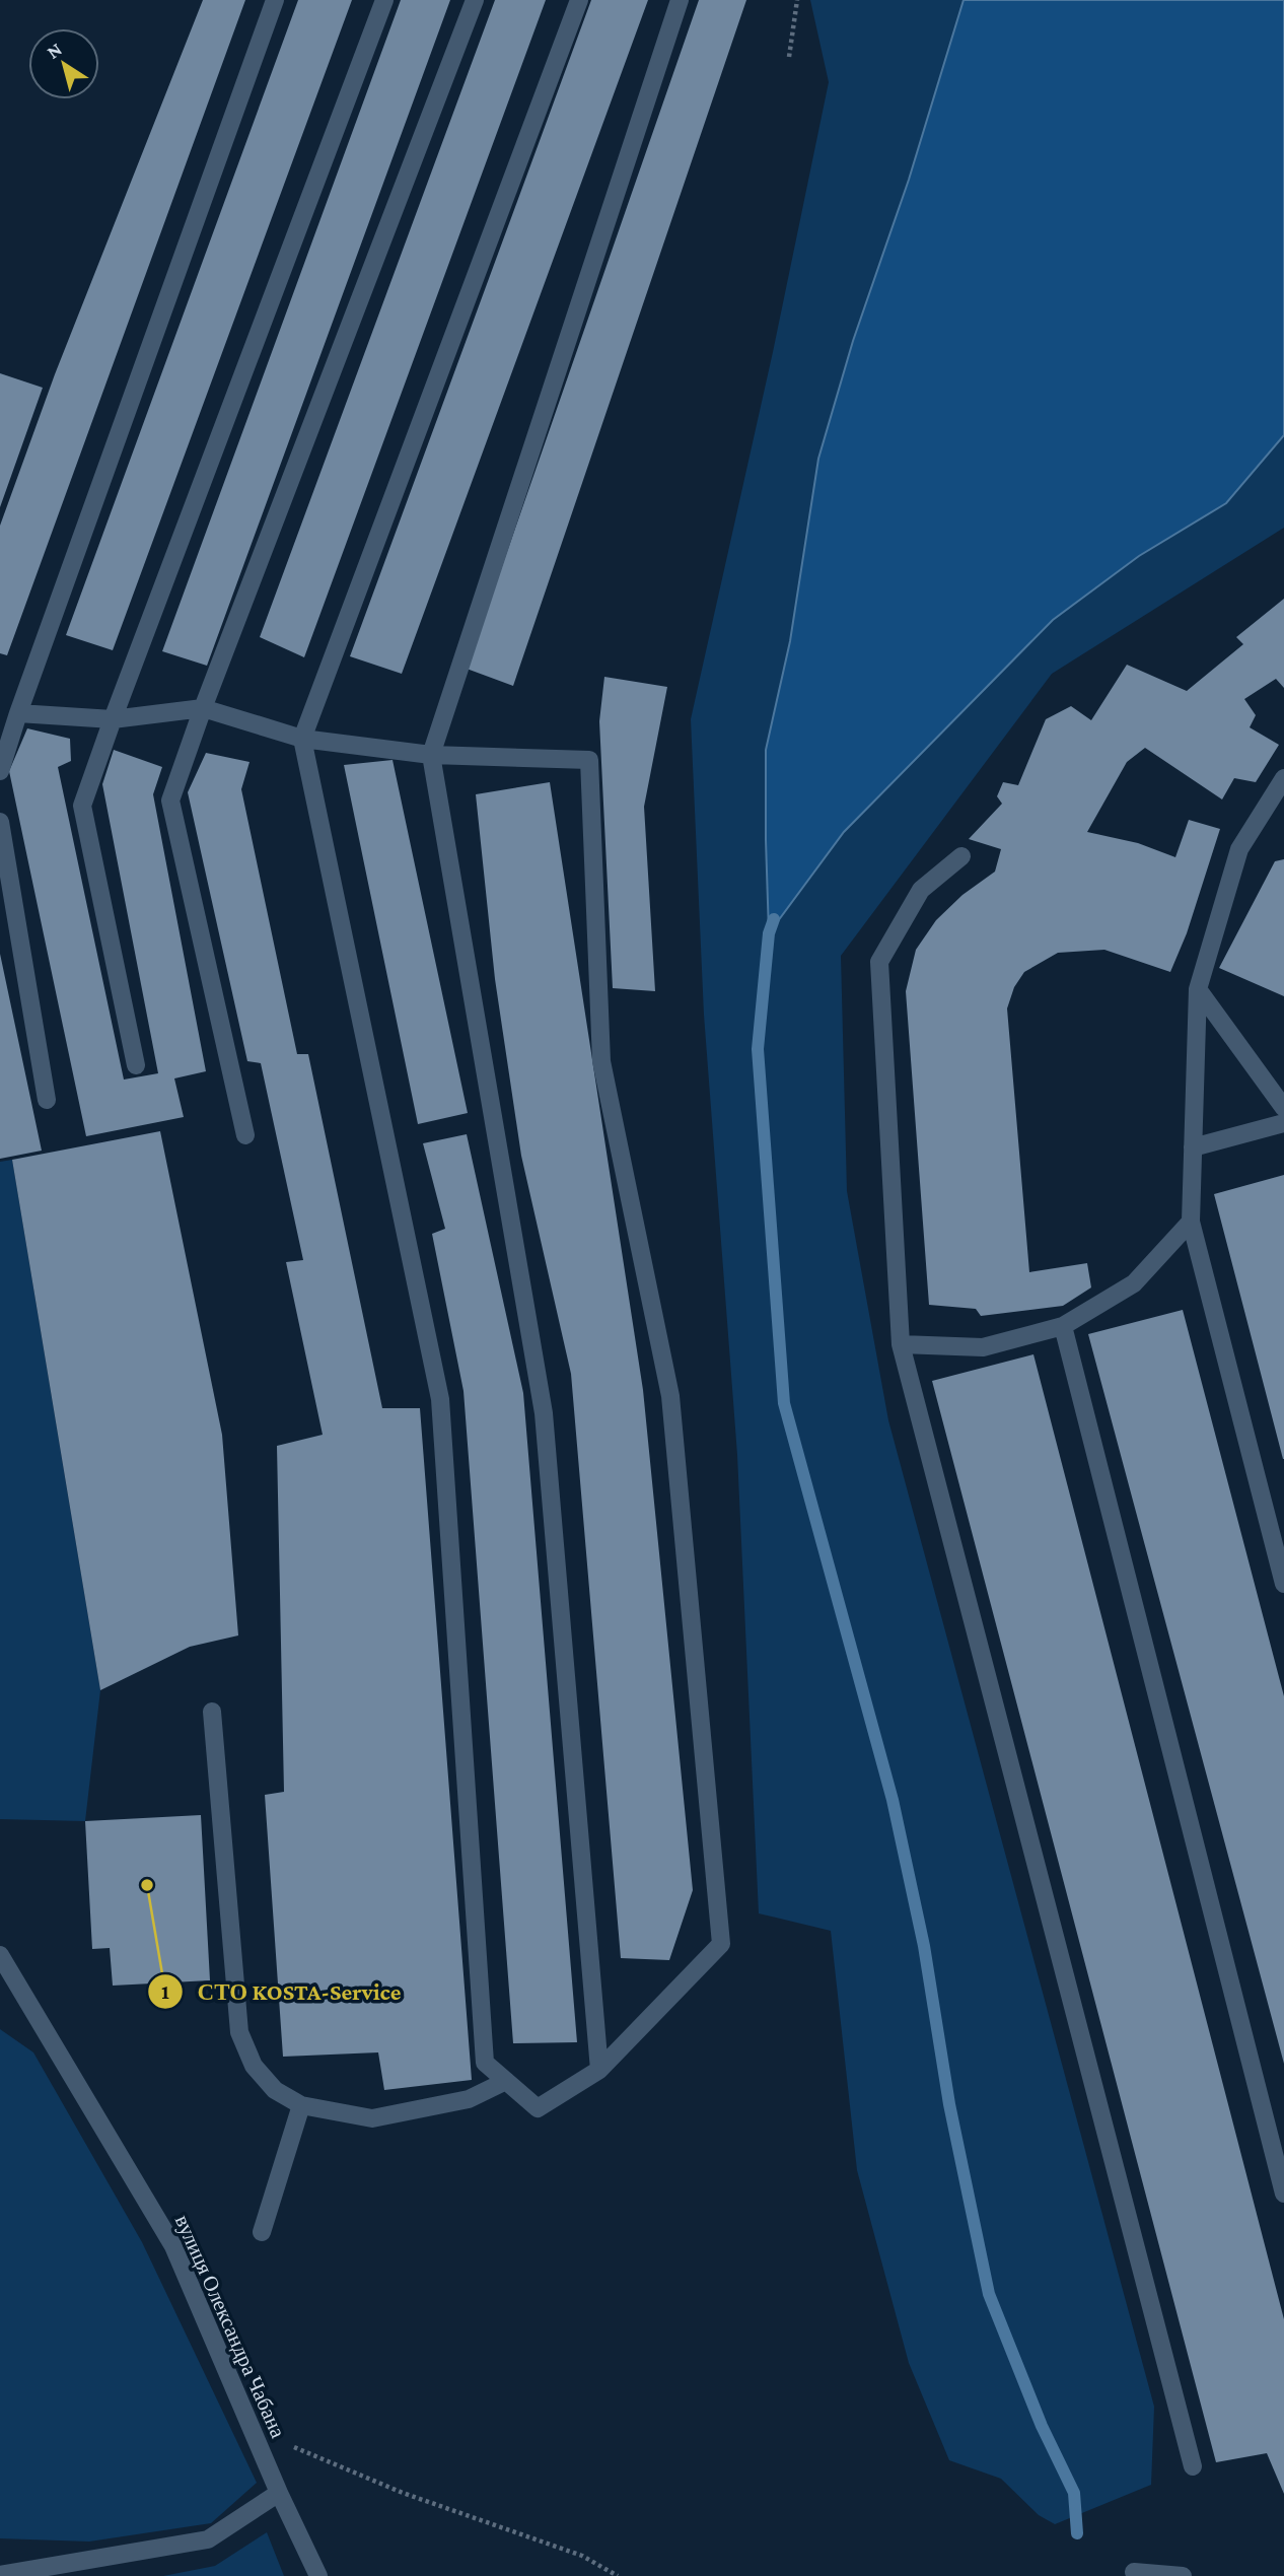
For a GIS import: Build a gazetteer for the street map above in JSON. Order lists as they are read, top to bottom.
{
  "streets": {
    "street": ["вулиця Олександра Чабана"]
  },
  "places": ["СТО KOSTA-Service"],
  "north": "top left"
}
